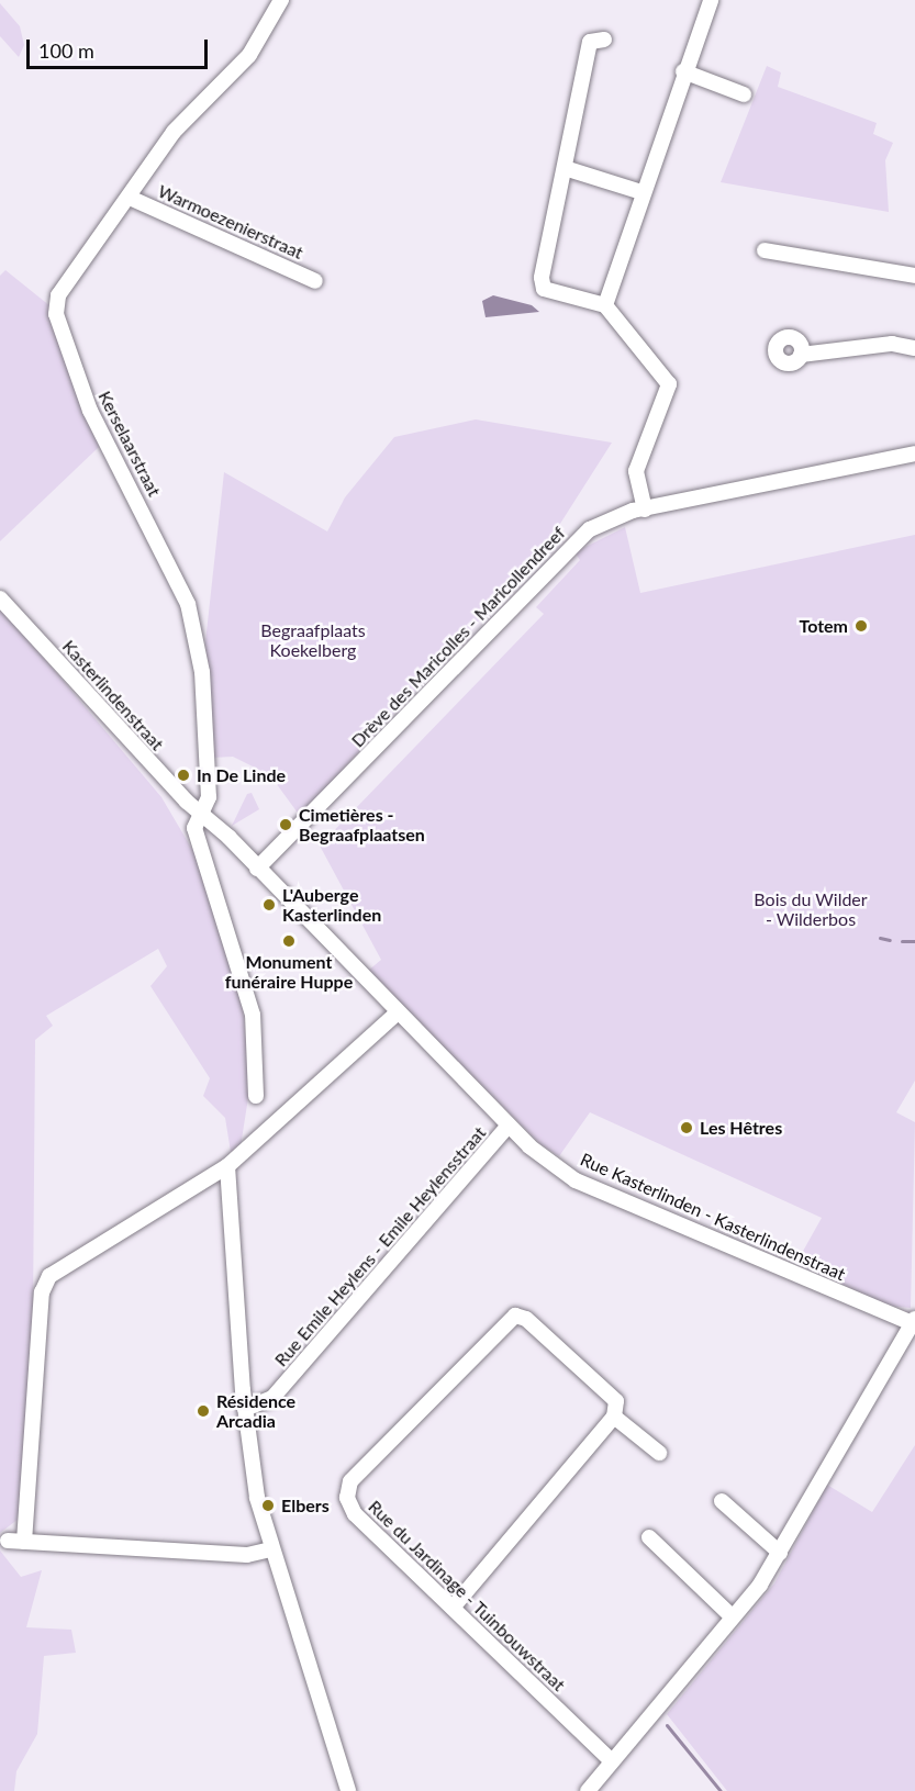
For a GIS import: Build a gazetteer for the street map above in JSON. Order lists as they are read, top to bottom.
{
  "streets": {
    "street": [
      "Warmoezenierstraat",
      "Kerselaarstraat",
      "Drève des Maricolles - Maricollendreef",
      "Kasterlindenstraat",
      "Rue Kasterlinden - Kasterlindenstraat",
      "Rue Emile Heylens - Emile Heylensstraat",
      "Rue du Jardinage - Tuinbouwstraat"
    ]
  },
  "crossings": [
    ["Warmoezenierstraat", "Kerselaarstraat"],
    ["Kerselaarstraat", "Kasterlindenstraat"],
    ["Kerselaarstraat", "Rue Kasterlinden - Kasterlindenstraat"],
    ["Drève des Maricolles - Maricollendreef", "Rue Kasterlinden - Kasterlindenstraat"],
    ["Kasterlindenstraat", "Rue Kasterlinden - Kasterlindenstraat"],
    ["Rue Kasterlinden - Kasterlindenstraat", "Rue Emile Heylens - Emile Heylensstraat"]
  ],
  "parks": ["Begraafplaats Koekelberg", "Bois du Wilder - Wilderbos"],
  "places": [
    "Totem",
    "In De Linde",
    "Cimetières - Begraafplaatsen",
    "L'Auberge Kasterlinden",
    "Monument funéraire Huppe",
    "Les Hêtres",
    "Résidence Arcadia",
    "Elbers"
  ],
  "scale_bar": "100 m"
}
